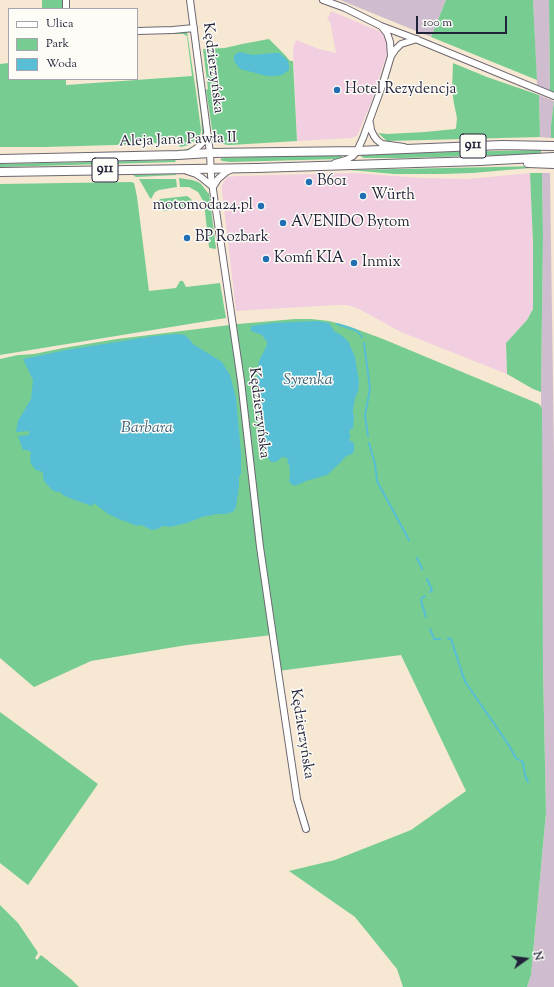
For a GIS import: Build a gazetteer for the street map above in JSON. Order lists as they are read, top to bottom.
{
  "streets": {
    "main road": ["Aleja Jana Pawła II", "911"],
    "street": ["Kędzierzyńska"]
  },
  "crossings": [
    ["Kędzierzyńska", "Aleja Jana Pawła II"],
    ["Aleja Jana Pawła II", "911"]
  ],
  "water": ["Syrenka", "Barbara"],
  "places": [
    "Hotel Rezydencja",
    "B601",
    "Würth",
    "motomoda24.pl",
    "AVENIDO Bytom",
    "BP Rozbark",
    "Komfi KIA",
    "Inmix"
  ],
  "legend": ["Ulica", "Park", "Woda"],
  "scale_bar": "100 m",
  "north": "right"
}
